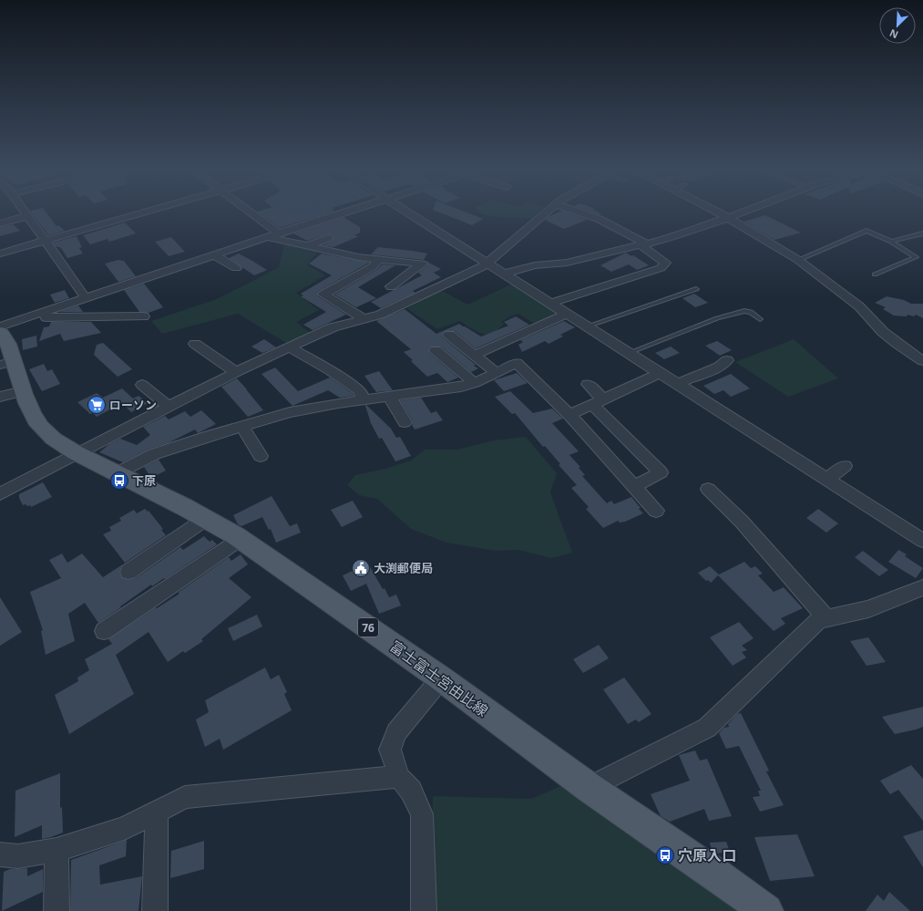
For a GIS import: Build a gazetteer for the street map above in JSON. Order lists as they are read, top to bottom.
{
  "streets": {
    "main road": ["76", "富士富士宮由比線"]
  },
  "places": {
    "supermarket": ["ローソン"],
    "bus stop": ["下原", "穴原入口"],
    "public building": ["大渕郵便局"]
  },
  "north": "bottom left"
}
